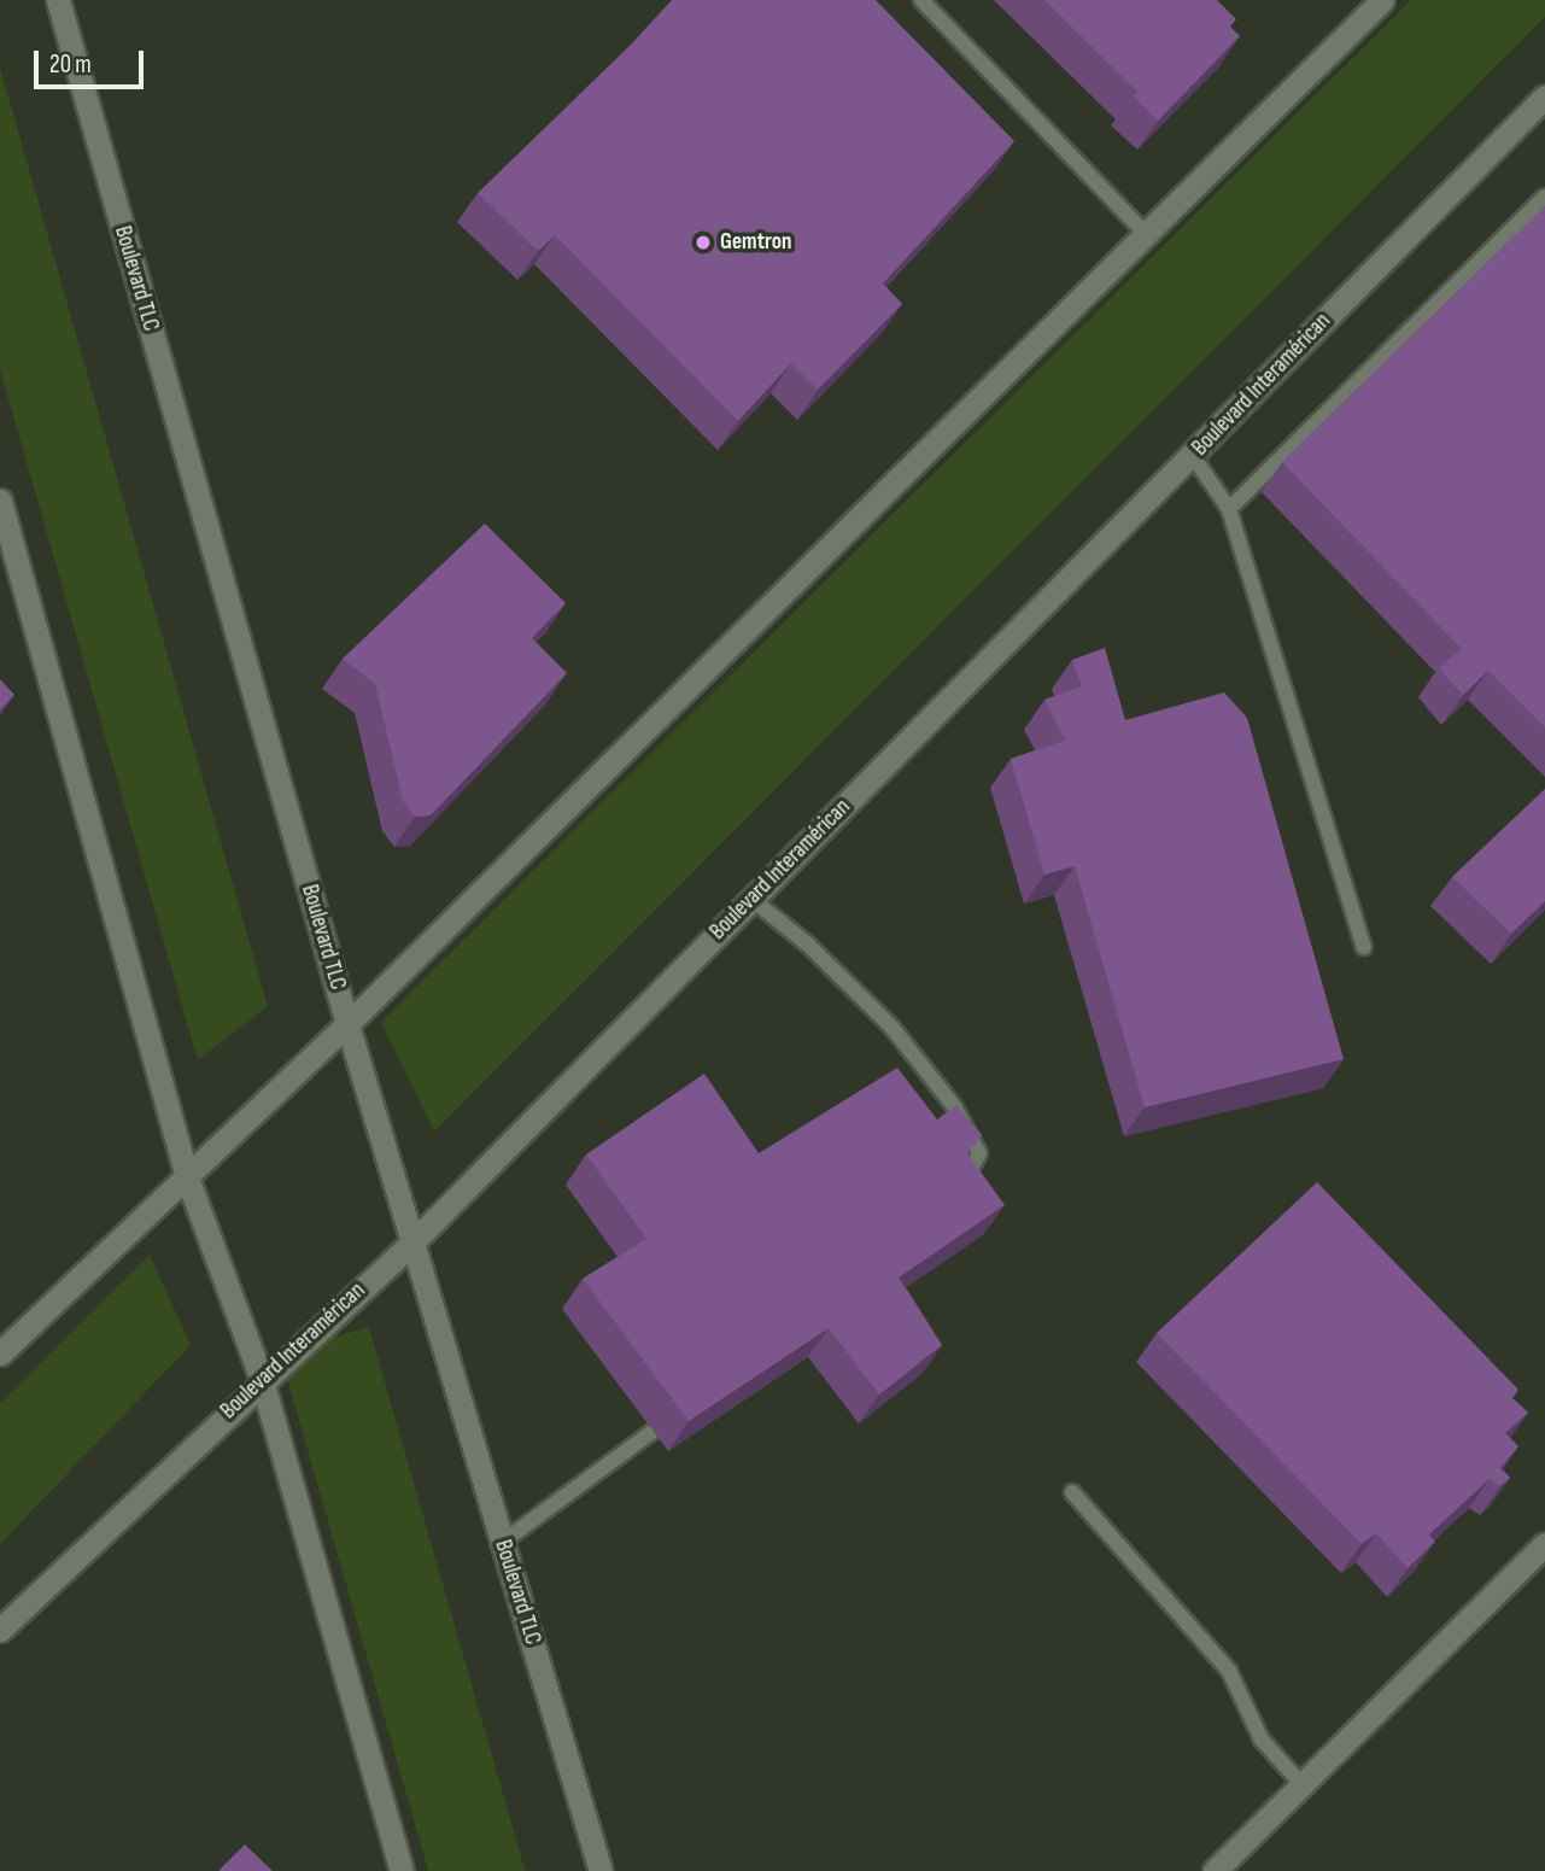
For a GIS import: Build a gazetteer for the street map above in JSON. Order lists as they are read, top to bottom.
{
  "streets": {
    "street": ["Boulevard TLC", "Boulevard Interamérican"]
  },
  "crossings": [
    ["Boulevard TLC", "Boulevard Interamérican"]
  ],
  "places": ["Gemtron"],
  "scale_bar": "20 m"
}
